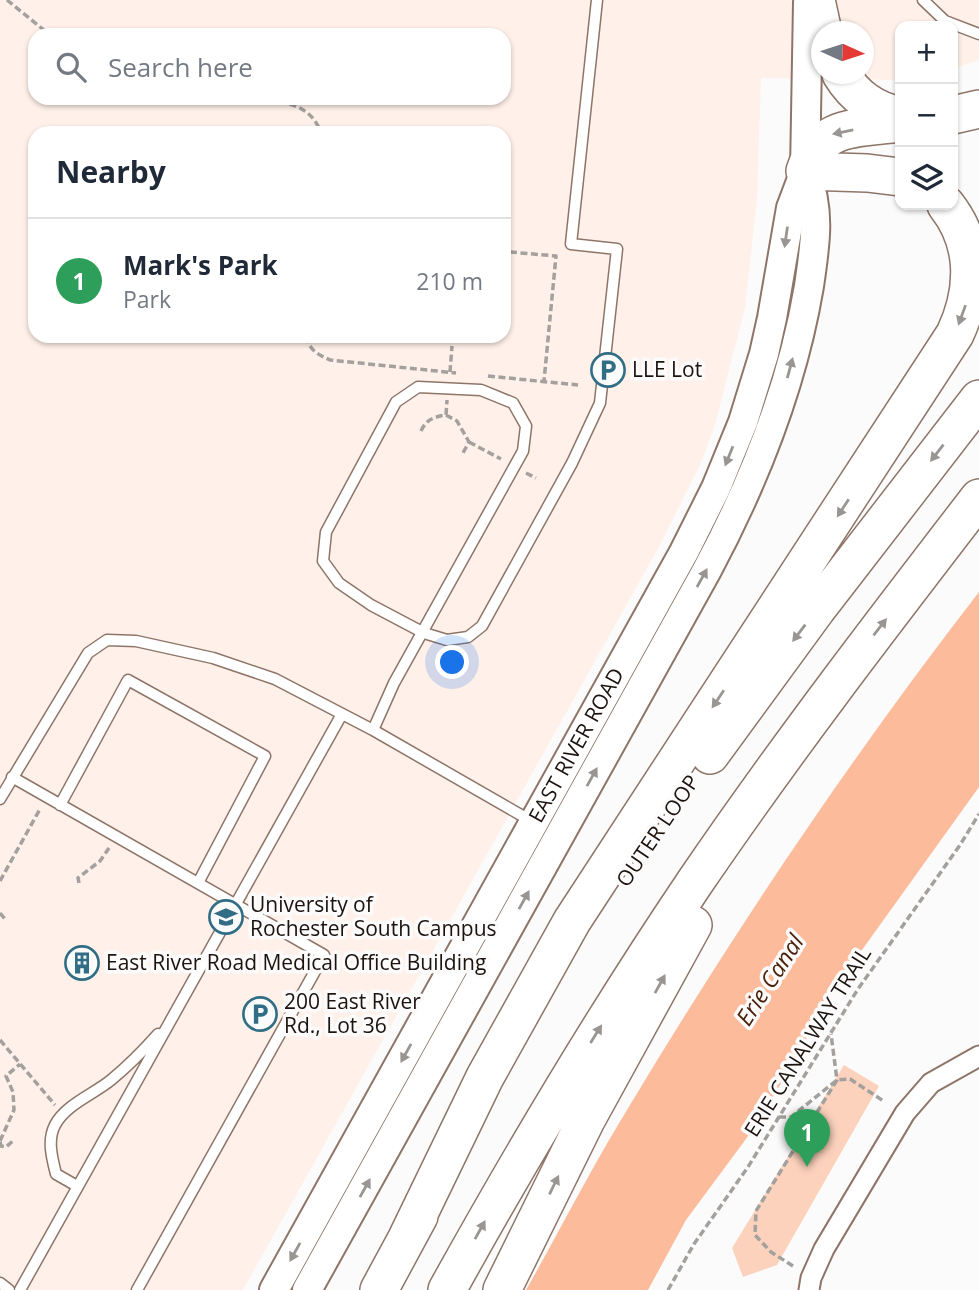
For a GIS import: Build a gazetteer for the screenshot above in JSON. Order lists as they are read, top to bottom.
{
  "streets": {
    "highway": ["OUTER LOOP"],
    "street": ["EAST RIVER ROAD"],
    "path": ["ERIE CANALWAY TRAIL"]
  },
  "water": ["Erie Canal"],
  "places": {
    "parking": ["LLE Lot", "200 East River Rd., Lot 36"],
    "school or university": ["University of Rochester South Campus"],
    "building": ["East River Road Medical Office Building"]
  },
  "north": "right",
  "page": {
    "map_buttons": ["+", "−"],
    "search": "Search here",
    "heading": "Nearby",
    "list": [
      {
        "mark": "1",
        "name": "Mark's Park",
        "note": "Park",
        "value": "210 m"
      }
    ],
    "pins": "1"
  }
}
